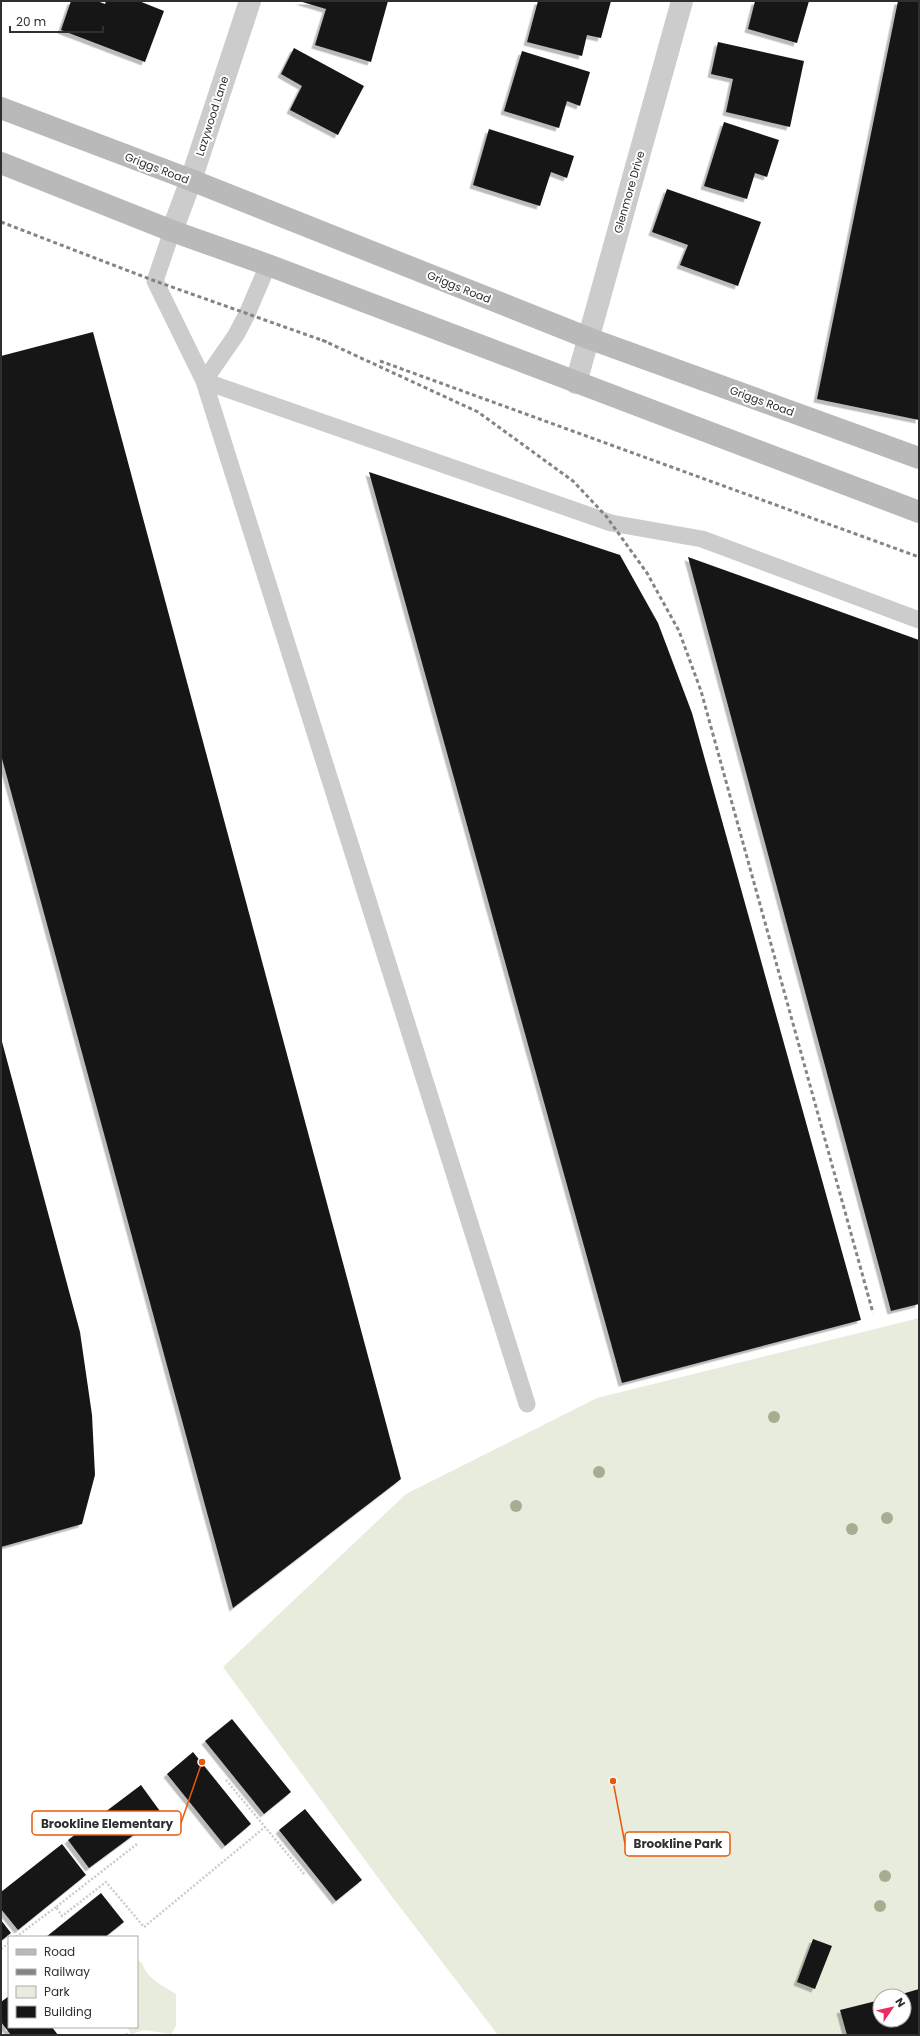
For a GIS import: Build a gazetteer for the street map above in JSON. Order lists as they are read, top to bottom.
{
  "streets": {
    "main road": ["Griggs Road"],
    "street": ["Lazywood Lane", "Glenmore Drive"]
  },
  "crossings": [
    ["Lazywood Lane", "Griggs Road"],
    ["Griggs Road", "Glenmore Drive"]
  ],
  "places": ["Brookline Elementary", "Brookline Park"],
  "legend": [
    "Road",
    "Railway",
    "Park",
    "Building"
  ],
  "scale_bar": "20 m",
  "north": "top right"
}
